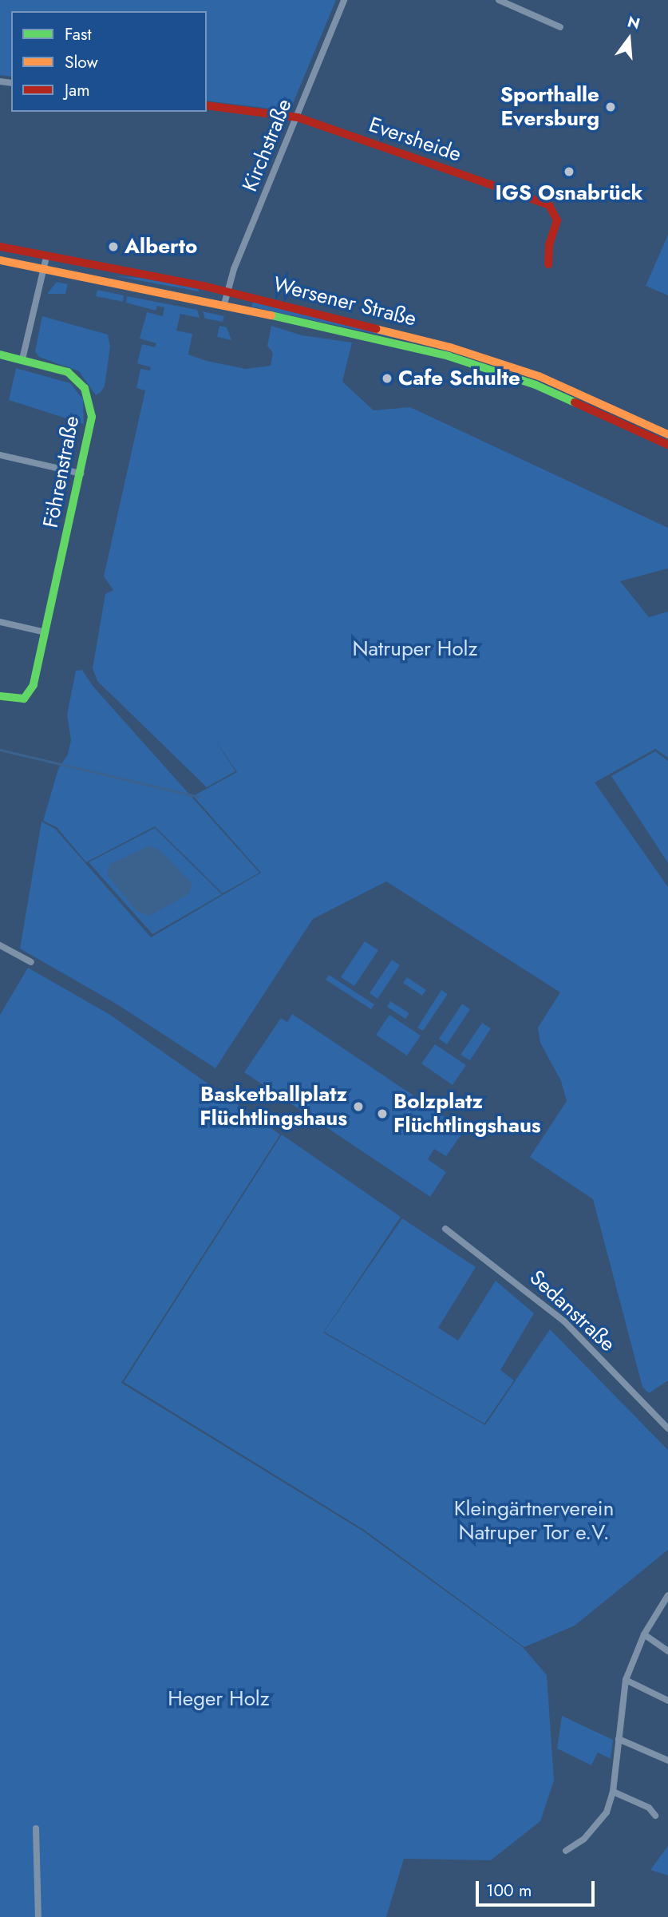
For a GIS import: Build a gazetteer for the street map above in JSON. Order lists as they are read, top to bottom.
{
  "streets": {
    "main road": ["Eversheide", "Wersener Straße", "Föhrenstraße"],
    "street": ["Kirchstraße", "Sedanstraße"]
  },
  "crossings": [
    ["Eversheide", "Kirchstraße"],
    ["Kirchstraße", "Wersener Straße"]
  ],
  "parks": ["Natruper Holz", "Kleingärtnerverein Natruper Tor e.V.", "Heger Holz"],
  "places": [
    "Sporthalle Eversburg",
    "IGS Osnabrück",
    "Alberto",
    "Cafe Schulte",
    "Basketballplatz Flüchtlingshaus",
    "Bolzplatz Flüchtlingshaus"
  ],
  "legend": ["Fast", "Slow", "Jam"],
  "scale_bar": "100 m",
  "north": "top"
}
